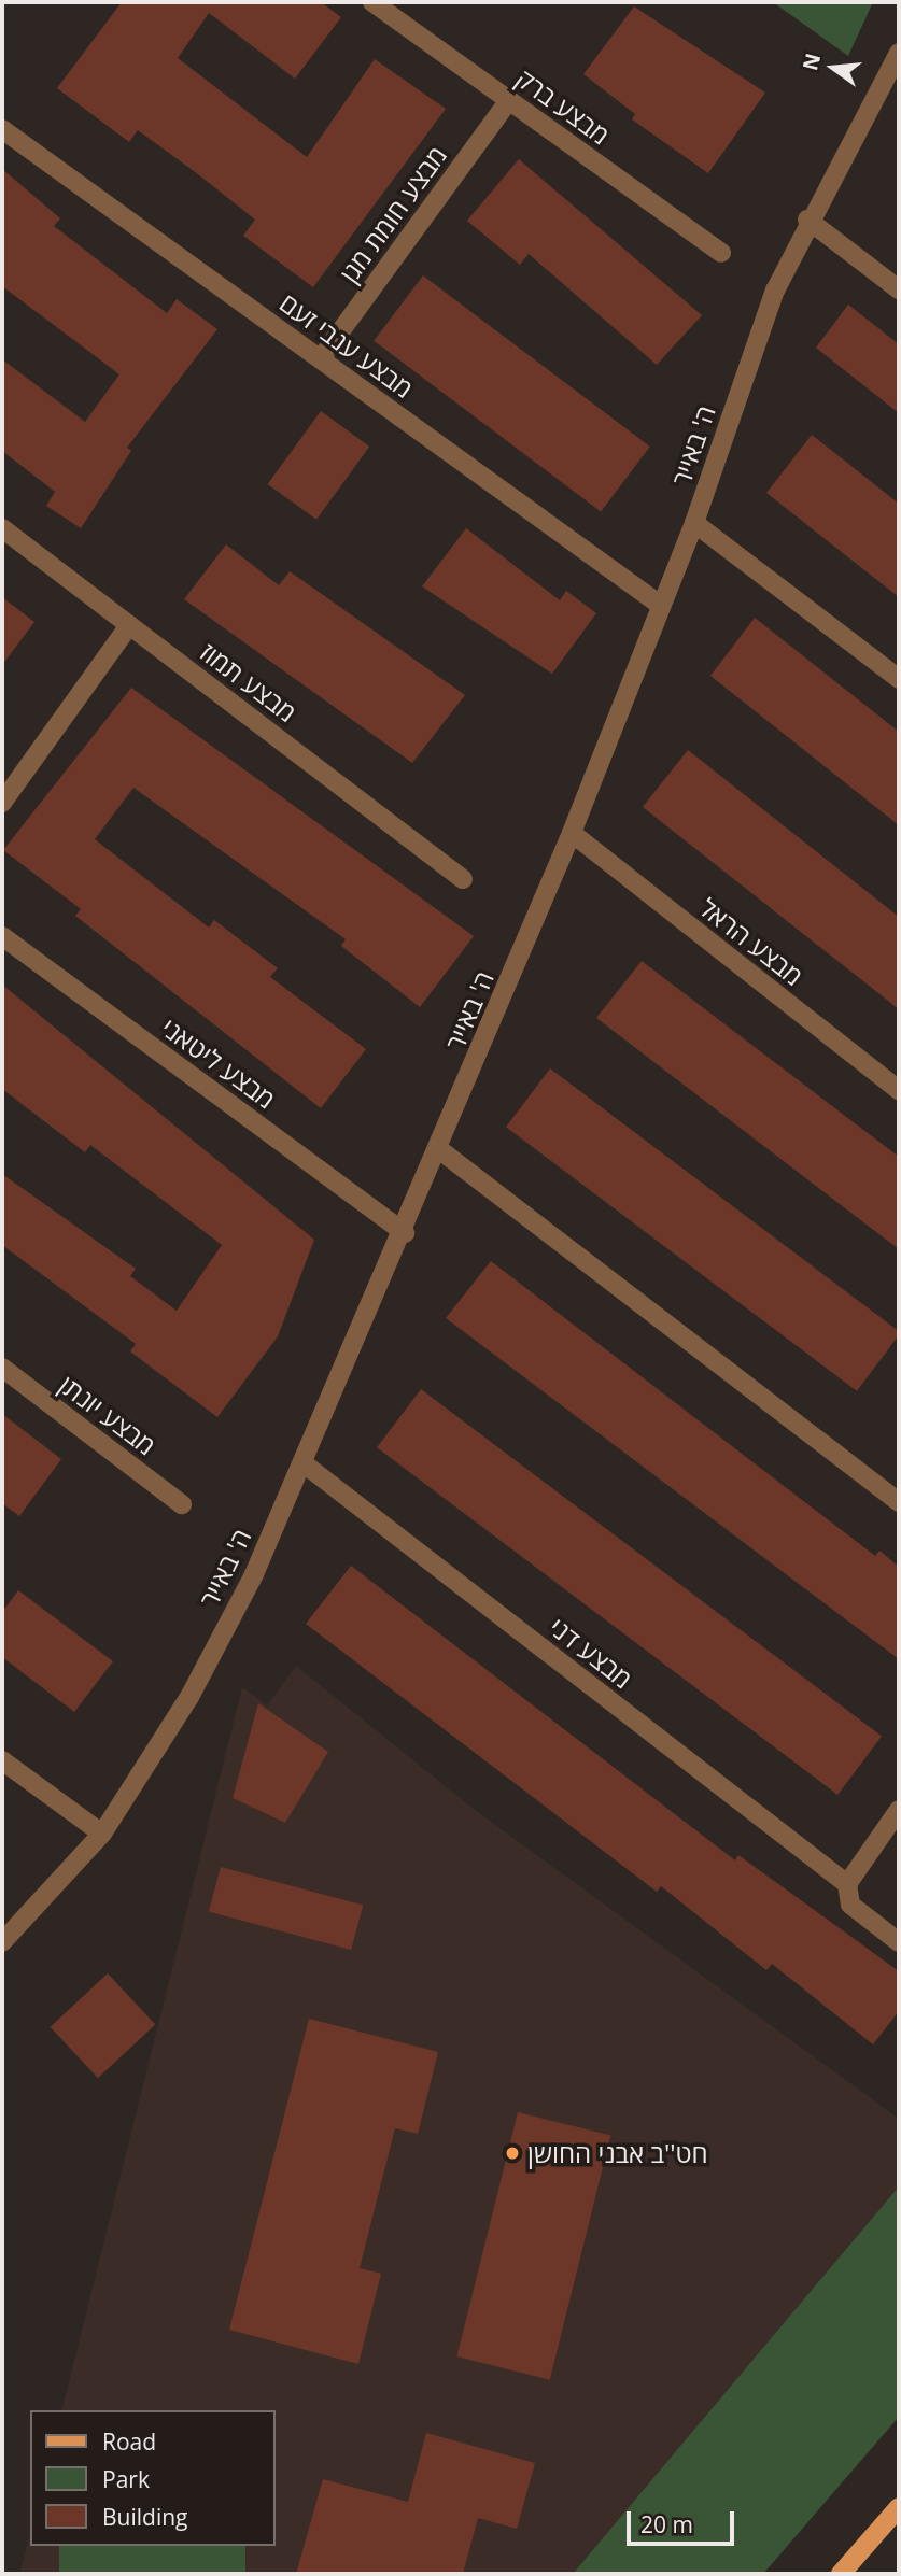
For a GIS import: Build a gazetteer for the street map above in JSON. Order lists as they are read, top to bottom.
{
  "streets": {
    "street": [
      "מבצע ברק",
      "מבצע חומת מגן",
      "מבצע ענבי זעם",
      "ה' באייר",
      "מבצע תמוז",
      "מבצע הראל",
      "מבצע ליטאני",
      "מבצע יונתן",
      "מבצע דני"
    ]
  },
  "crossings": [
    ["מבצע ברק", "מבצע חומת מגן"],
    ["מבצע חומת מגן", "מבצע ענבי זעם"],
    ["מבצע ענבי זעם", "ה' באייר"],
    ["ה' באייר", "מבצע הראל"],
    ["ה' באייר", "מבצע ליטאני"],
    ["ה' באייר", "מבצע דני"]
  ],
  "places": ["חט''ב אבני החושן"],
  "legend": ["Road", "Park", "Building"],
  "scale_bar": "20 m",
  "north": "left"
}
